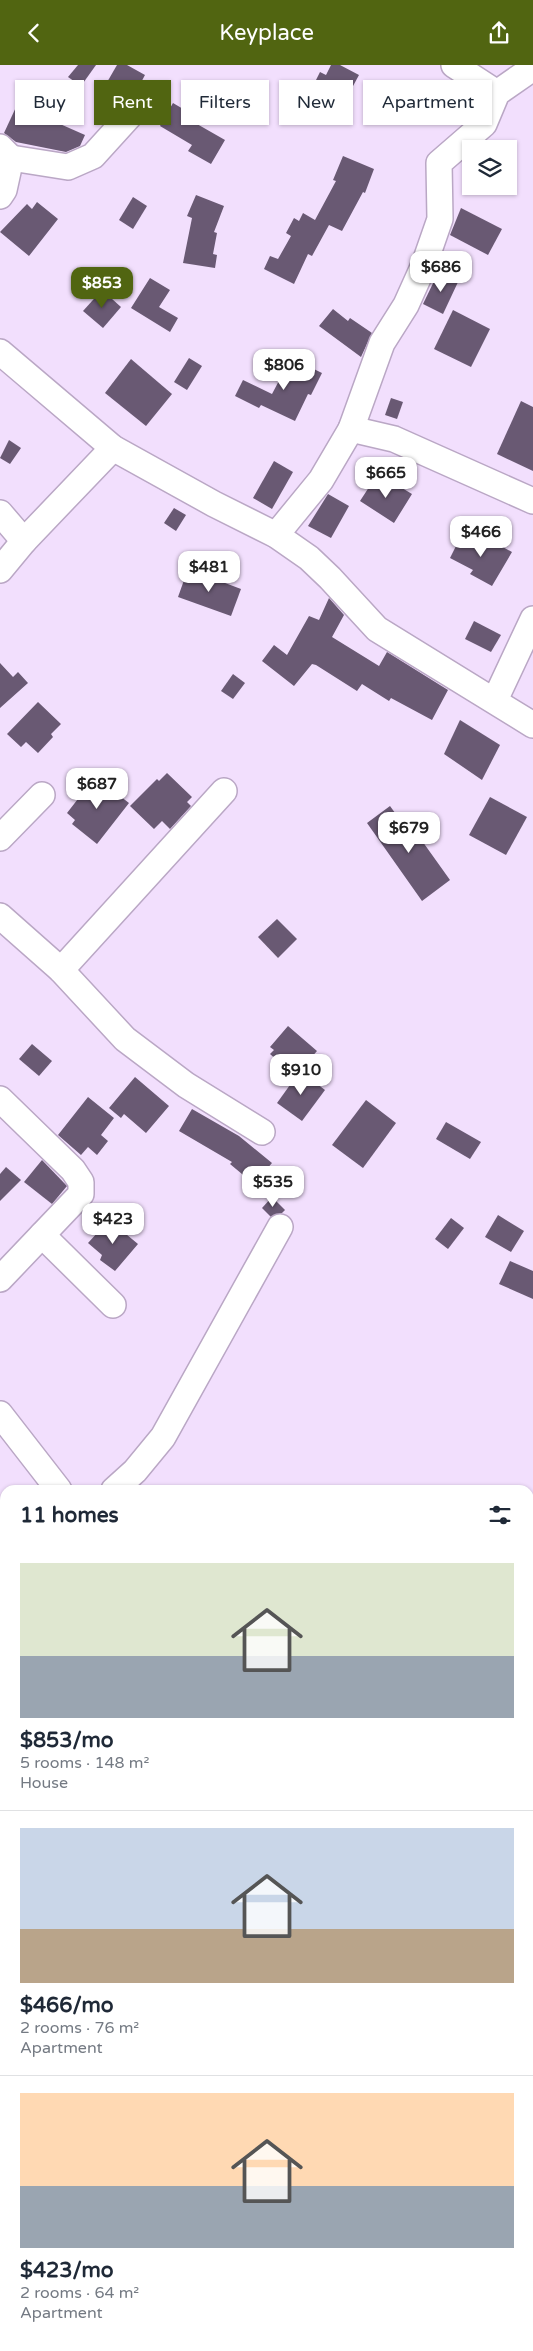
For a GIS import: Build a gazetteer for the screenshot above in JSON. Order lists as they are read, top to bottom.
{
  "page": {
    "header": "Keyplace",
    "chip": [
      "Buy",
      "Rent",
      "Filters",
      "New",
      "Apartment"
    ],
    "price": [
      "$686",
      "$853",
      "$806",
      "$665",
      "$466",
      "$481",
      "$687",
      "$679",
      "$910",
      "$535",
      "$423"
    ],
    "heading": "11 homes",
    "list": [
      {
        "name": "$853/mo",
        "note": "5 rooms · 148 m² · House"
      },
      {
        "name": "$466/mo",
        "note": "2 rooms · 76 m² · Apartment"
      },
      {
        "name": "$423/mo",
        "note": "2 rooms · 64 m² · Apartment"
      }
    ]
  }
}
